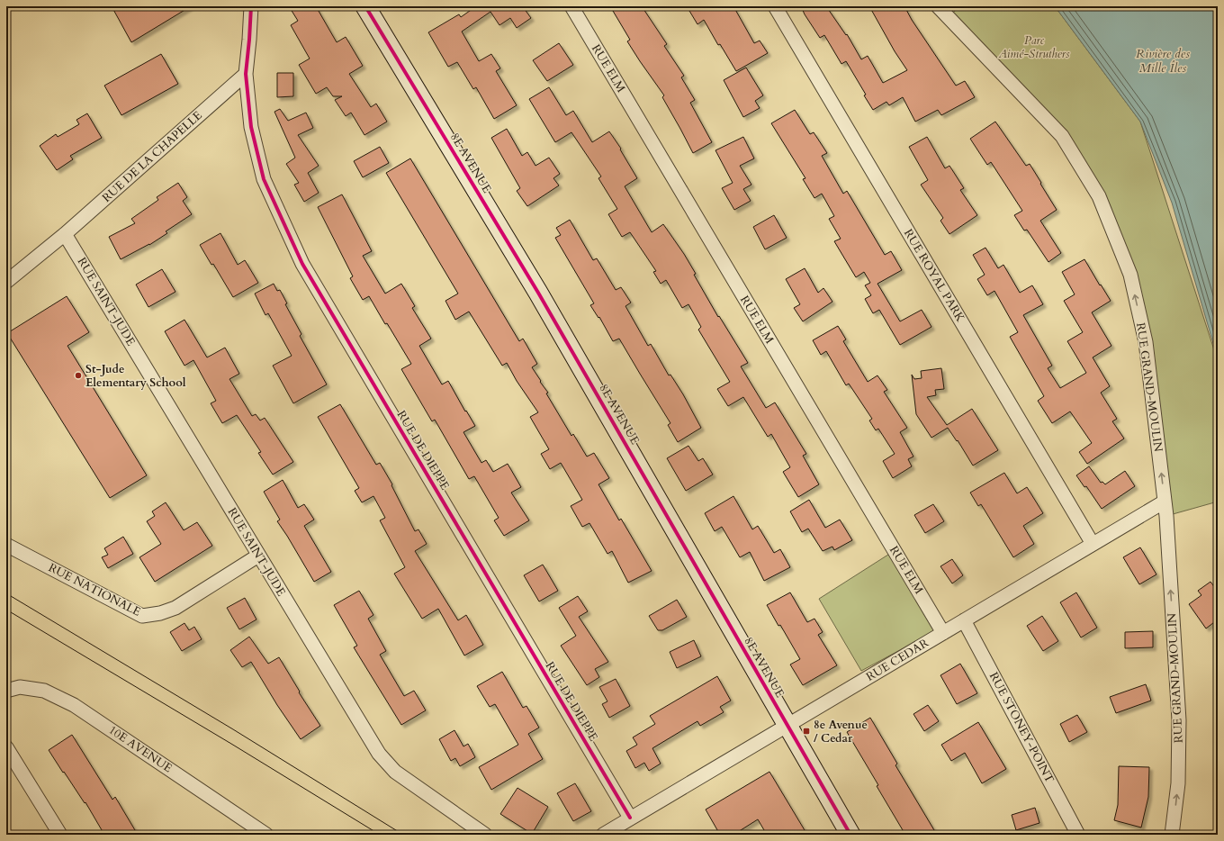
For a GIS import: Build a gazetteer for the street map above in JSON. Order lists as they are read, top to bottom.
{
  "streets": {
    "street": [
      "RUE ELM",
      "RUE DE LA CHAPELLE",
      "8E AVENUE",
      "RUE ROYAL PARK",
      "RUE SAINT-JUDE",
      "RUE GRAND-MOULIN",
      "RUE DE DIEPPE",
      "RUE NATIONALE",
      "RUE CEDAR",
      "RUE STONEY-POINT",
      "10E AVENUE"
    ]
  },
  "crossings": [
    ["RUE ELM", "RUE CEDAR"],
    ["RUE DE LA CHAPELLE", "RUE SAINT-JUDE"],
    ["RUE DE LA CHAPELLE", "RUE DE DIEPPE"],
    ["8E AVENUE", "RUE CEDAR"],
    ["RUE ROYAL PARK", "RUE CEDAR"],
    ["RUE SAINT-JUDE", "RUE NATIONALE"],
    ["RUE GRAND-MOULIN", "RUE CEDAR"],
    ["RUE DE DIEPPE", "RUE CEDAR"],
    ["RUE CEDAR", "RUE STONEY-POINT"]
  ],
  "one_way": ["RUE GRAND-MOULIN"],
  "water": ["Rivière des Mille Îles"],
  "parks": ["Parc Aimé-Struthers"],
  "places": {
    "other": ["St-Jude Elementary School"],
    "transit": ["8e Avenue / Cedar"]
  }
}
